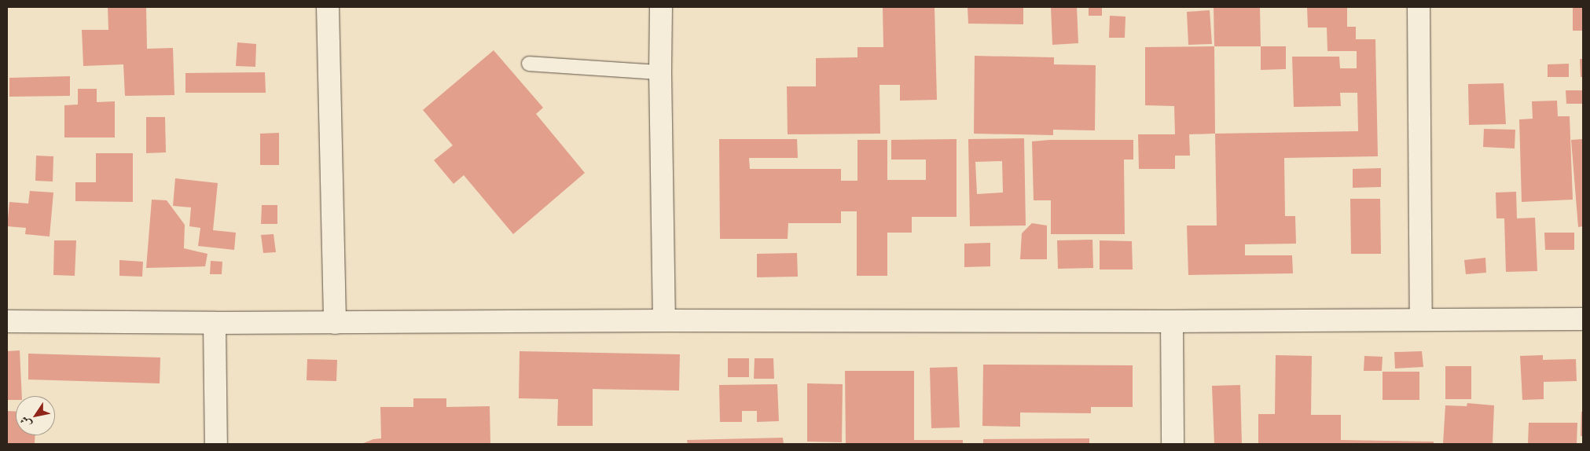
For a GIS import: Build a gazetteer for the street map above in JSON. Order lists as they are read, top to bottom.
{
  "north": "bottom left"
}
